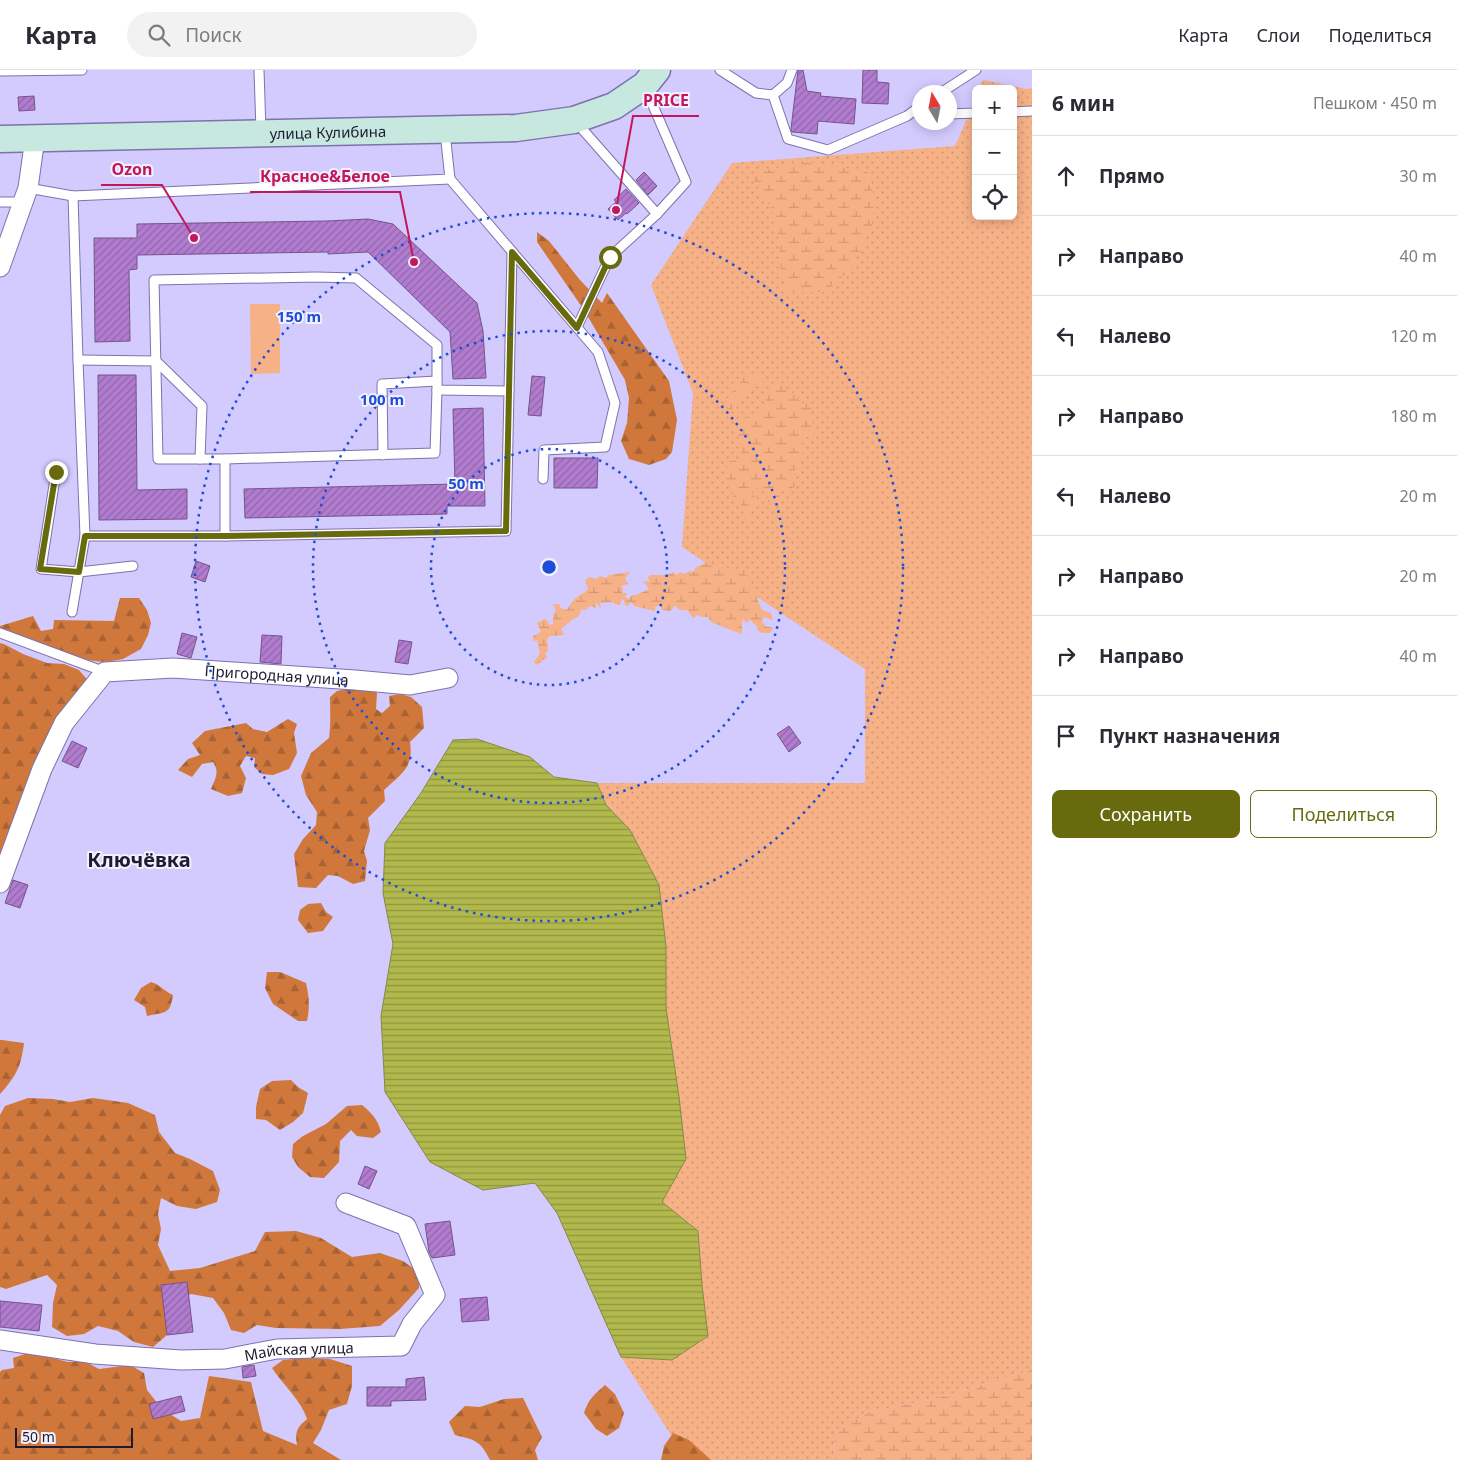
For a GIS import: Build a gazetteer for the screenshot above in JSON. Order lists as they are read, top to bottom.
{
  "streets": {
    "main road": ["улица Кулибина"],
    "street": ["Пригородная улица", "Майская улица"]
  },
  "districts": ["Ключёвка"],
  "places": ["PRICE", "Ozon", "Красное&Белое"],
  "scale_bar": "50 m",
  "north": "top",
  "page": {
    "header": "Карта",
    "search": "Поиск",
    "nav": ["Карта", "Слои", "Поделиться"],
    "heading": ["6 мин", "Пешком · 450 m"],
    "map_buttons": ["+", "−"],
    "list": [
      ["Прямо", "30 m"],
      ["Направо", "40 m"],
      ["Налево", "120 m"],
      ["Направо", "180 m"],
      ["Налево", "20 m"],
      ["Направо", "20 m"],
      ["Направо", "40 m"],
      "Пункт назначения"
    ],
    "buttons": ["Сохранить", "Поделиться"],
    "scale": "50 m"
  },
  "rings": ["150 m", "100 m", "50 m"]
}
